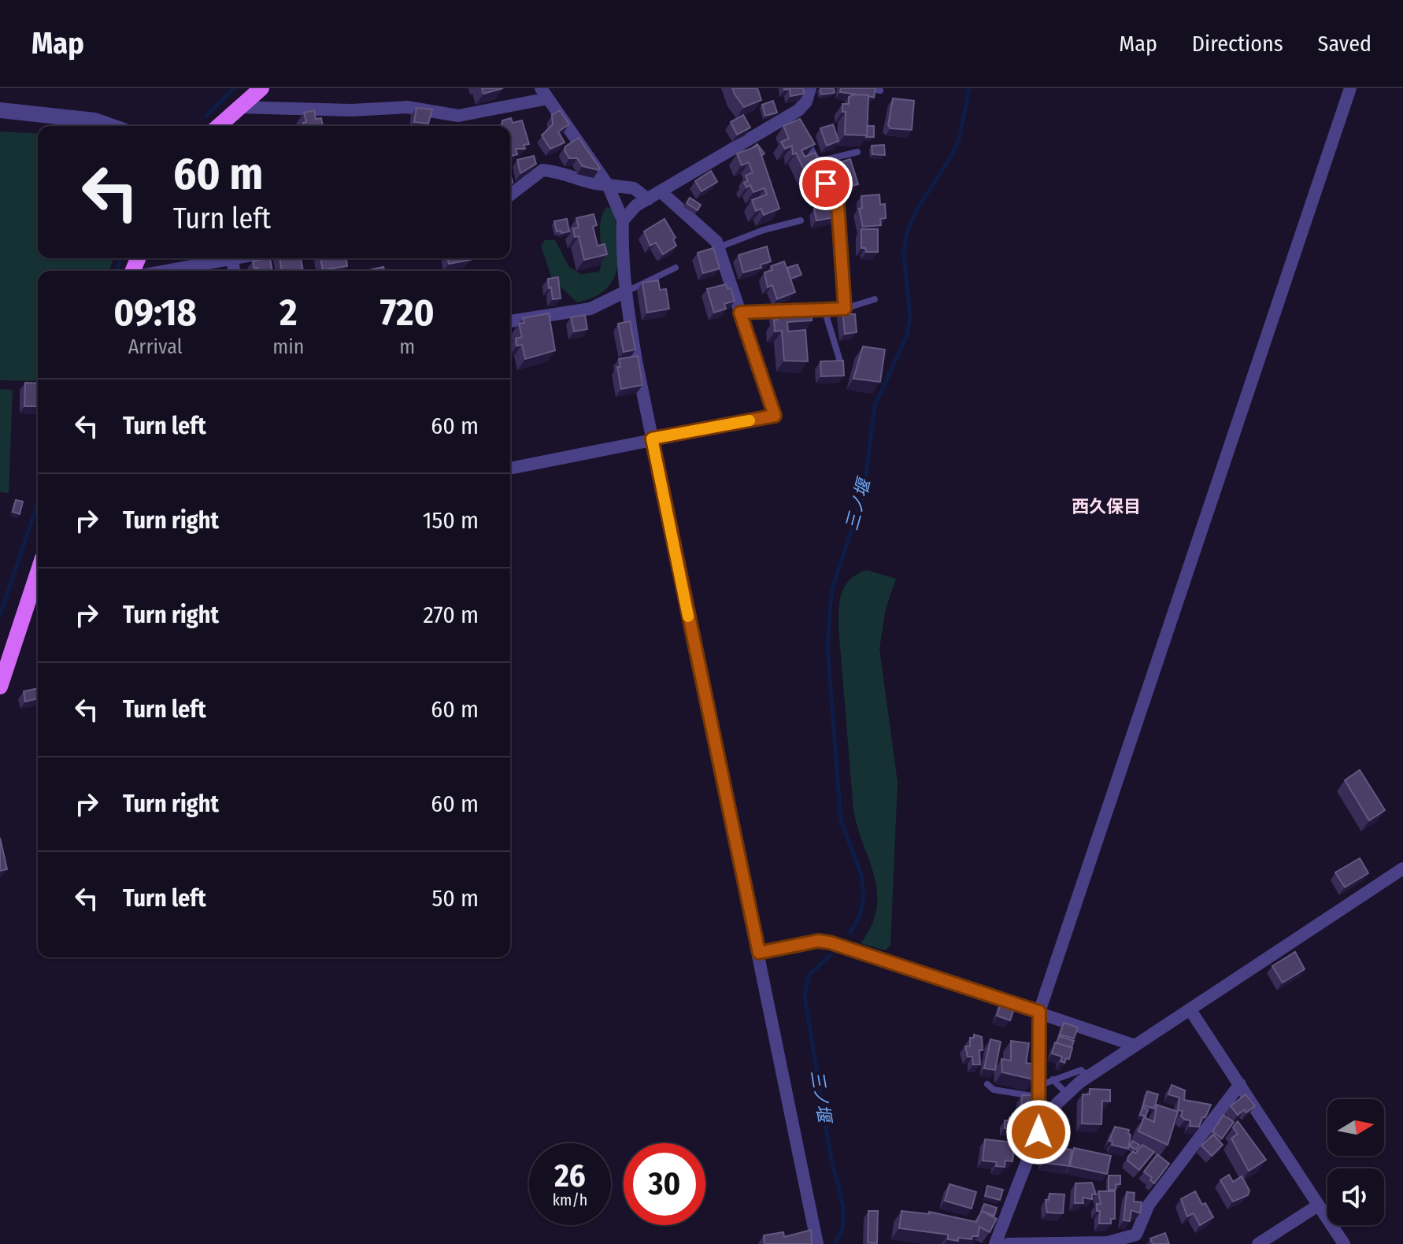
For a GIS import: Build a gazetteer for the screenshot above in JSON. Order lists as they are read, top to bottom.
{
  "districts": ["西久保目"],
  "water": ["三ノ堰"],
  "north": "right",
  "page": {
    "header": "Map",
    "nav": ["Map", "Directions", "Saved"],
    "turn": ["60 m", "Turn left"],
    "eta": [
      "09:18",
      "Arrival",
      "2",
      "min",
      "720",
      "m"
    ],
    "list": [
      {
        "name": "Turn left",
        "value": "60 m"
      },
      {
        "name": "Turn right",
        "value": "150 m"
      },
      {
        "name": "Turn right",
        "value": "270 m"
      },
      {
        "name": "Turn left",
        "value": "60 m"
      },
      {
        "name": "Turn right",
        "value": "60 m"
      },
      {
        "name": "Turn left",
        "value": "50 m"
      }
    ],
    "speed": "26 km/h",
    "limit": "30"
  }
}
